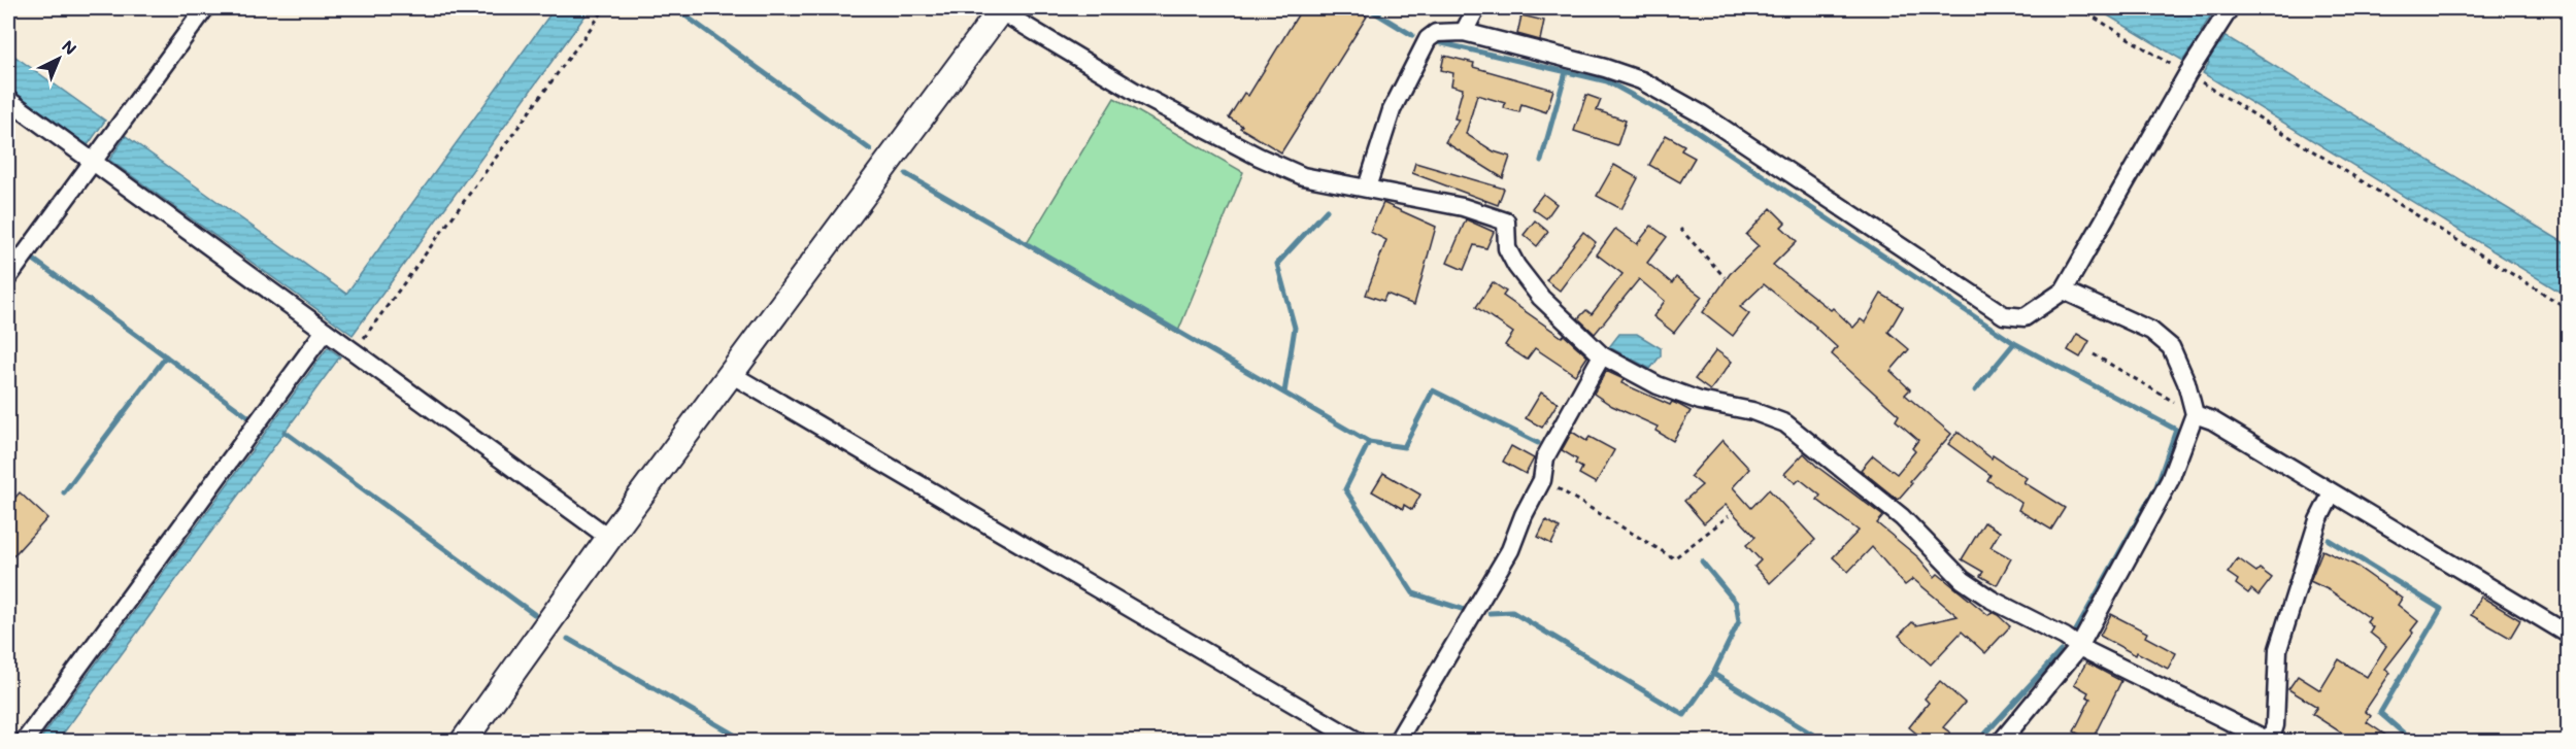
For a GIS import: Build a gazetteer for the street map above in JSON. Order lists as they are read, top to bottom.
{
  "north": "top right"
}
